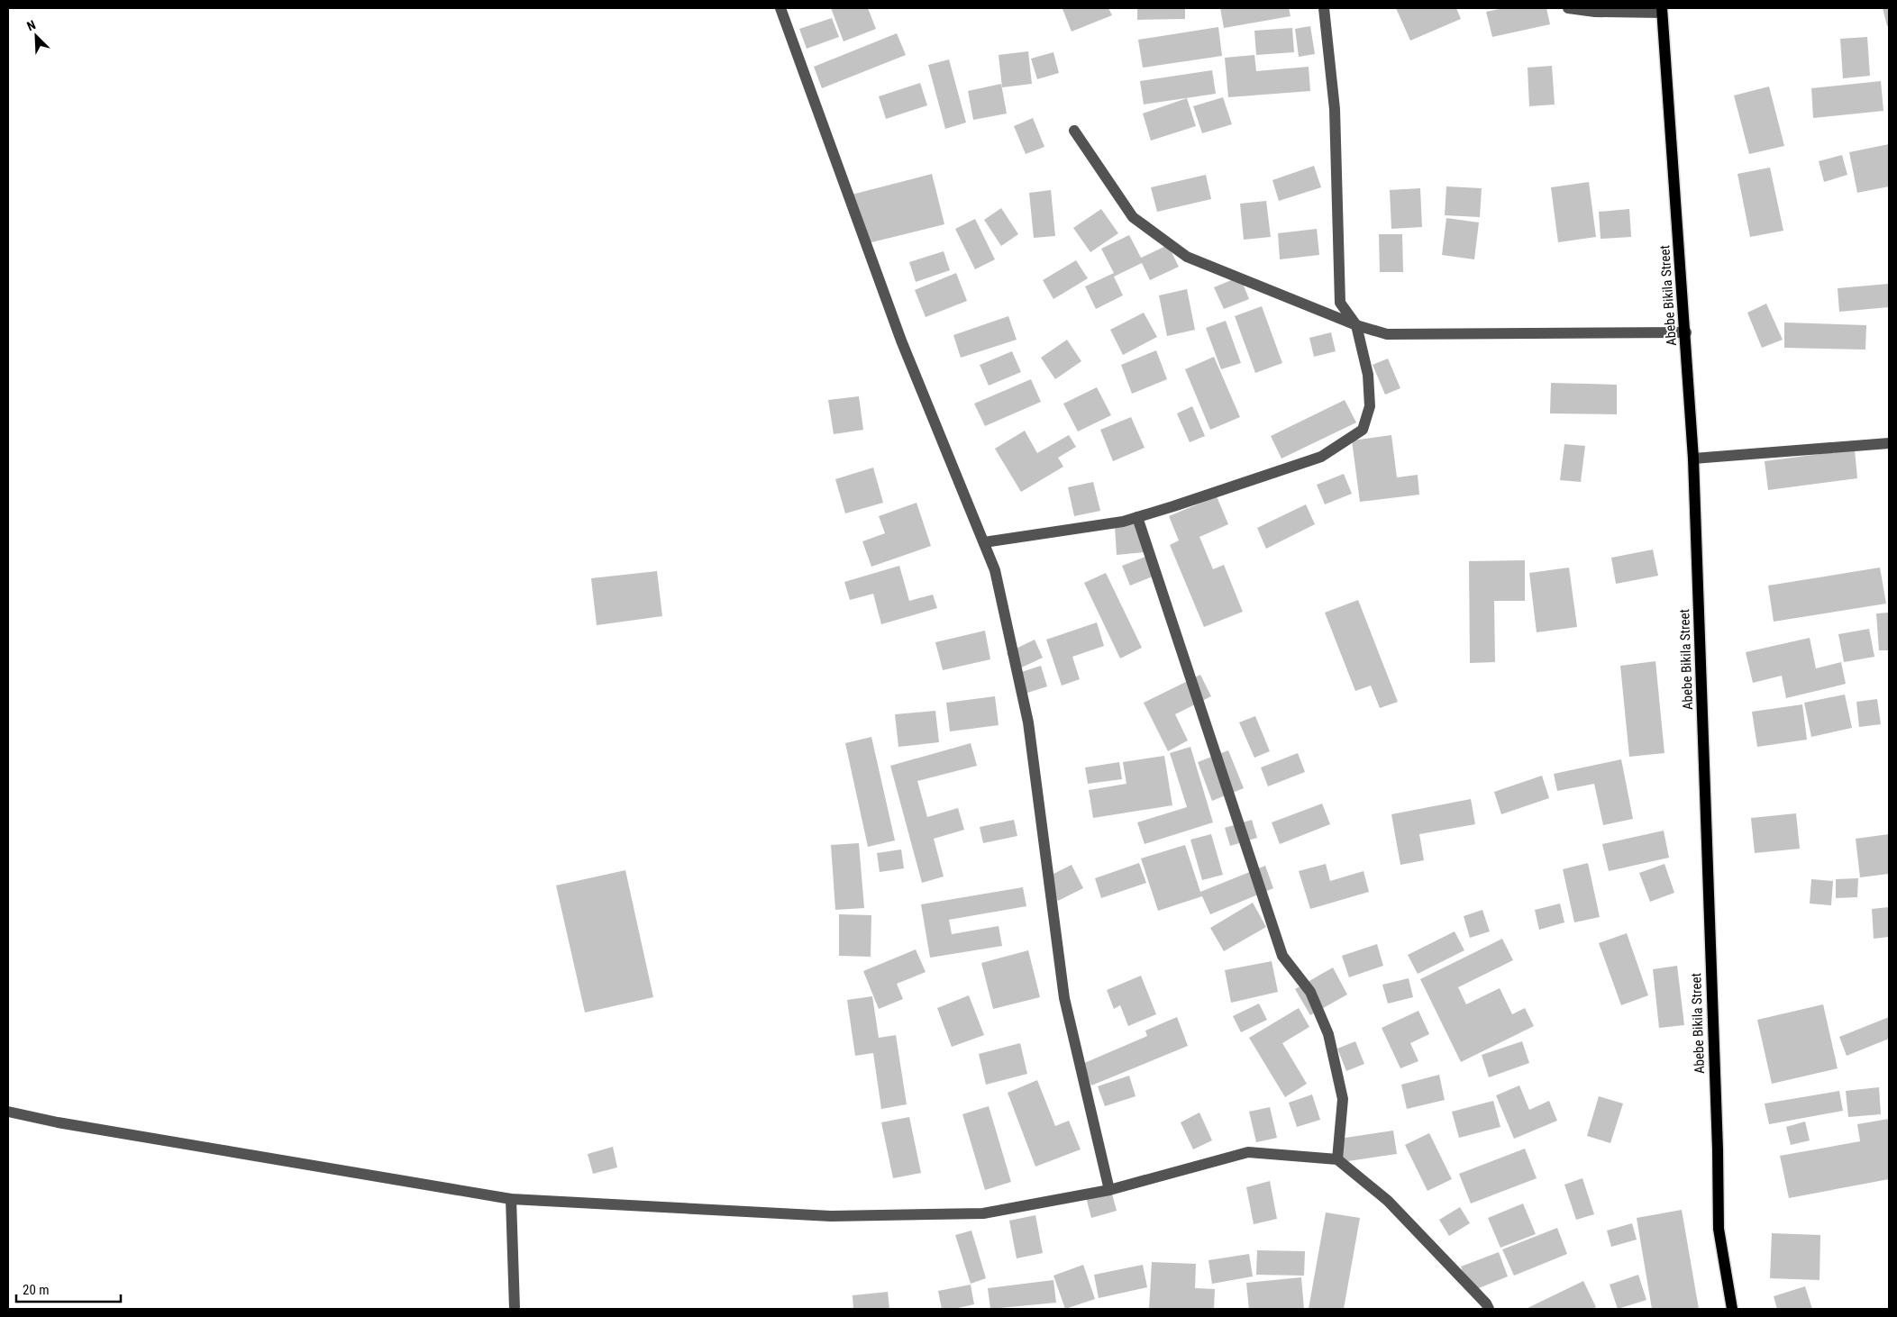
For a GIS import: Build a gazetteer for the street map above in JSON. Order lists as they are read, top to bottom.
{
  "streets": {
    "main road": ["Abebe Bikila Street"]
  },
  "scale_bar": "20 m",
  "north": "top left"
}
